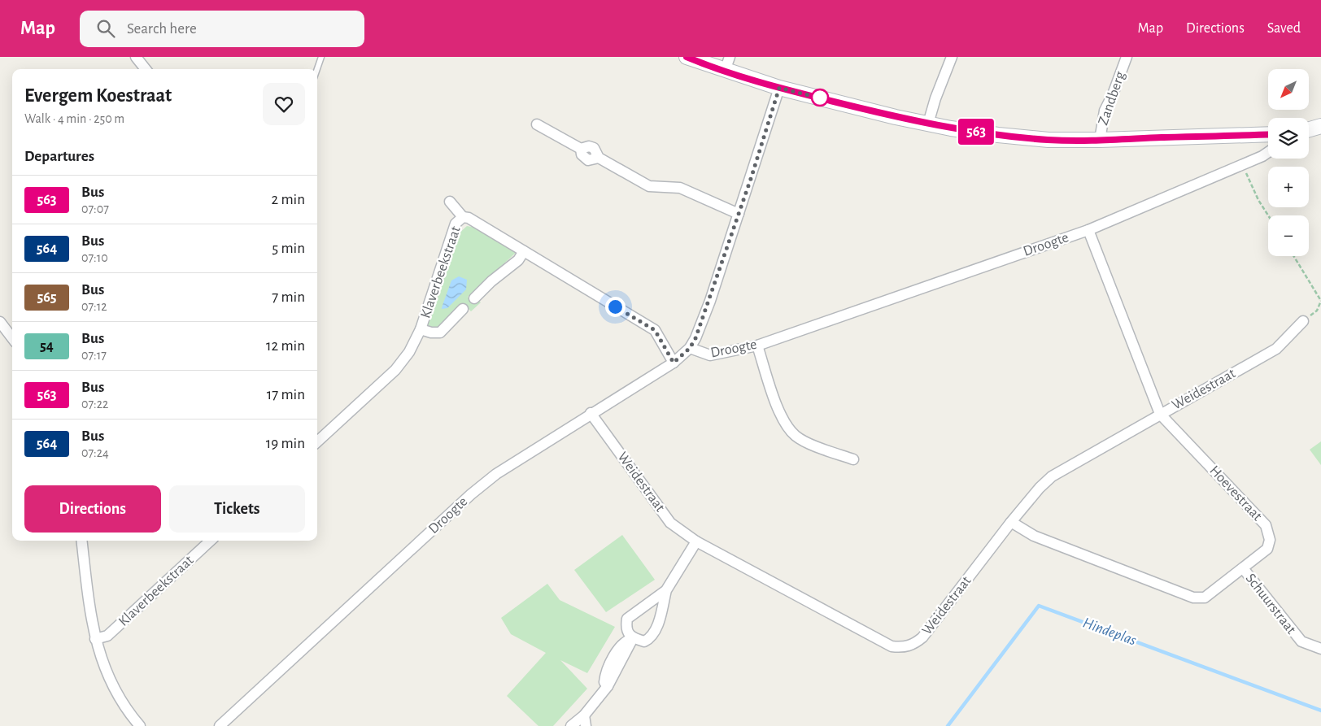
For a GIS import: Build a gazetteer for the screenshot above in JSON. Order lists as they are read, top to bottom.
{
  "streets": {
    "street": [
      "Zandberg",
      "Droogte",
      "Klaverbeekstraat",
      "Weidestraat",
      "Hoevestraat",
      "Schuurstraat"
    ]
  },
  "crossings": [
    ["Droogte", "Klaverbeekstraat"],
    ["Droogte", "Weidestraat"],
    ["Droogte", "Hoevestraat"],
    ["Weidestraat", "Hoevestraat"],
    ["Hoevestraat", "Schuurstraat"]
  ],
  "water": ["Hindeplas"],
  "lines": ["bus line 563"],
  "north": "bottom left",
  "page": {
    "header": "Map",
    "search": "Search here",
    "nav": ["Map", "Directions", "Saved"],
    "on_map": "563",
    "map_buttons": ["+", "−"],
    "heading": [
      ["Evergem Koestraat", "Walk · 4 min · 250 m"],
      "Departures"
    ],
    "list": [
      {
        "mark": "563",
        "name": "Bus",
        "note": "07:07",
        "value": "2 min"
      },
      {
        "mark": "564",
        "name": "Bus",
        "note": "07:10",
        "value": "5 min"
      },
      {
        "mark": "565",
        "name": "Bus",
        "note": "07:12",
        "value": "7 min"
      },
      {
        "mark": "54",
        "name": "Bus",
        "note": "07:17",
        "value": "12 min"
      },
      {
        "mark": "563",
        "name": "Bus",
        "note": "07:22",
        "value": "17 min"
      },
      {
        "mark": "564",
        "name": "Bus",
        "note": "07:24",
        "value": "19 min"
      }
    ],
    "buttons": ["Directions", "Tickets"]
  }
}
